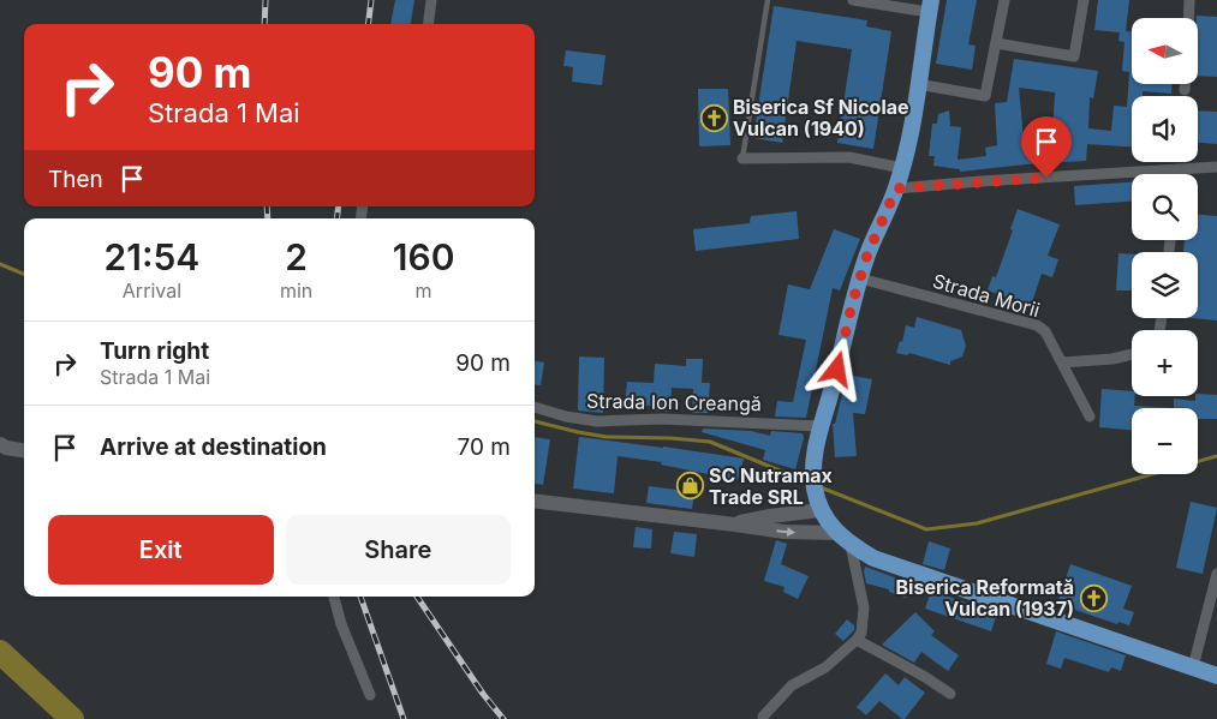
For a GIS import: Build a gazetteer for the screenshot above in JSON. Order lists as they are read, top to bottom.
{
  "streets": {
    "street": ["Strada Morii", "Strada Ion Creangă"]
  },
  "places": {
    "church": ["Biserica Sf Nicolae Vulcan (1940)", "Biserica Reformată Vulcan (1937)"],
    "shop": ["SC Nutramax Trade SRL"]
  },
  "north": "left",
  "page": {
    "map_buttons": ["+", "−"],
    "turn": ["90 m", "Strada 1 Mai"],
    "then": "Then",
    "eta": [
      "21:54",
      "Arrival",
      "2",
      "min",
      "160",
      "m"
    ],
    "list": [
      {
        "name": "Turn right",
        "note": "Strada 1 Mai",
        "value": "90 m"
      },
      {
        "name": "Arrive at destination",
        "value": "70 m"
      }
    ],
    "buttons": ["Exit", "Share"]
  }
}
